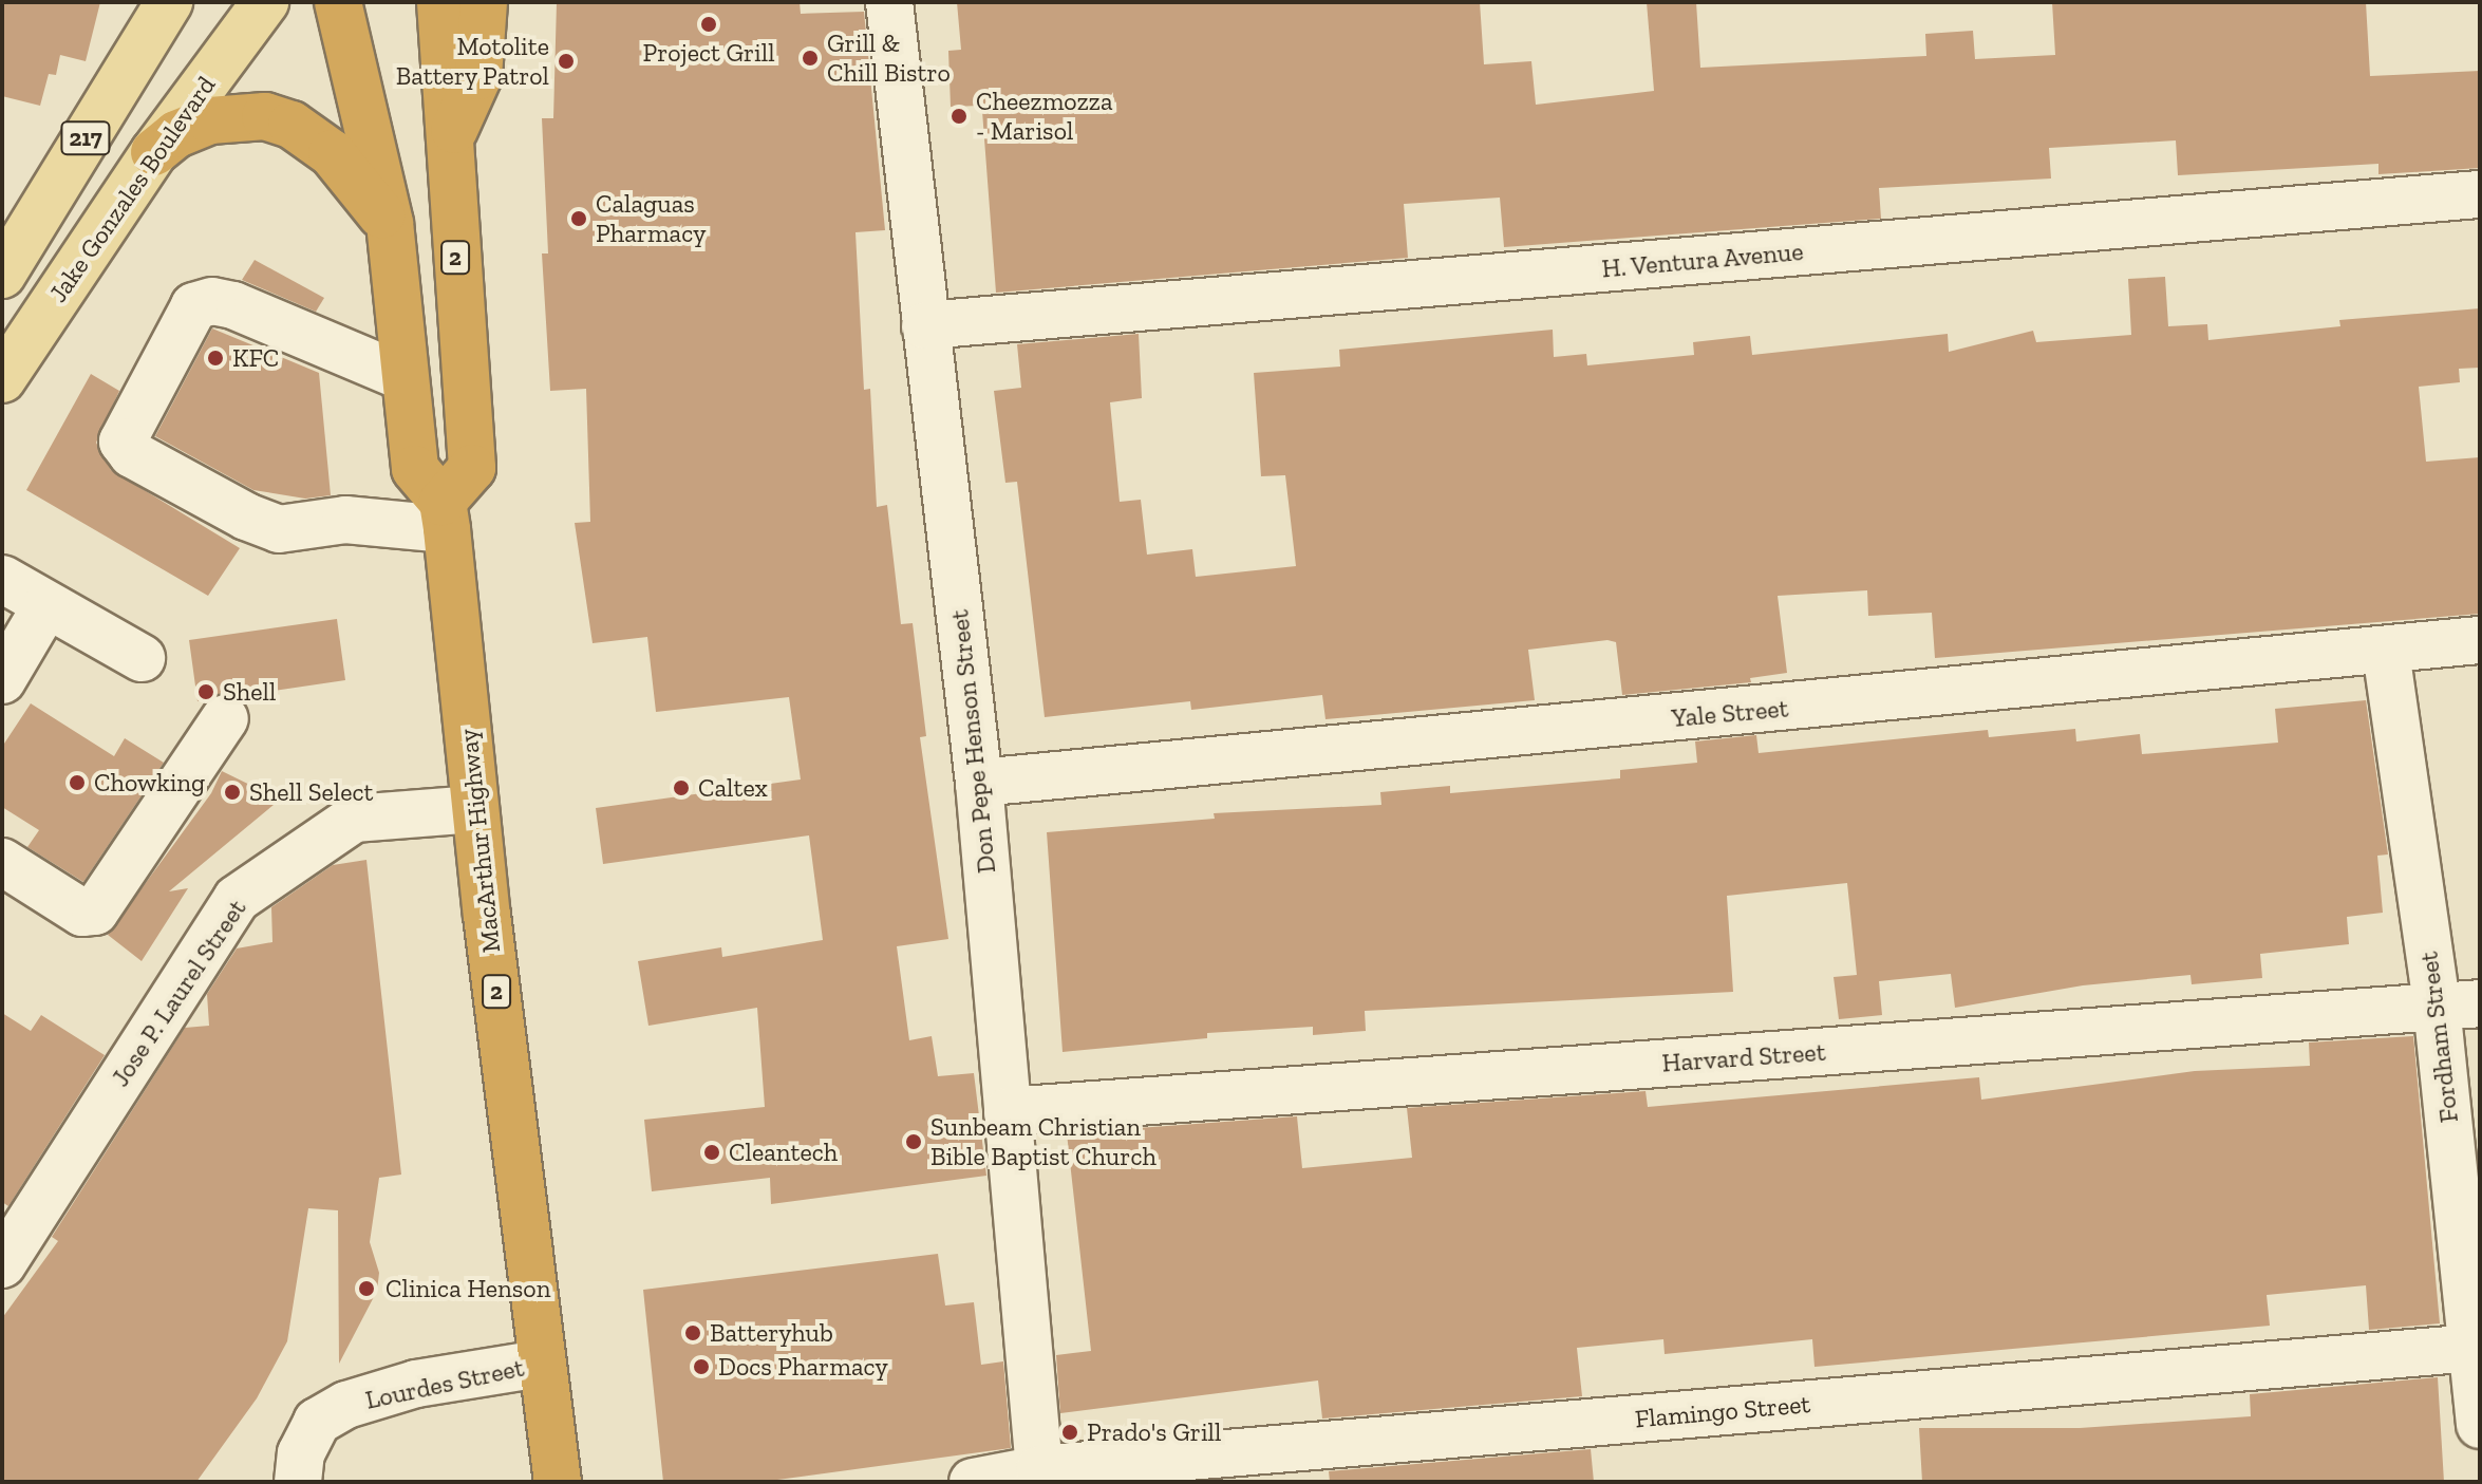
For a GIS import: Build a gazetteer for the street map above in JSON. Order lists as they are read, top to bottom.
{
  "streets": {
    "highway": ["2", "MacArthur Highway"],
    "main road": ["217", "Jake Gonzales Boulevard"],
    "street": [
      "H. Ventura Avenue",
      "Yale Street",
      "Don Pepe Henson Street",
      "Jose P. Laurel Street",
      "Fordham Street",
      "Harvard Street",
      "Lourdes Street",
      "Flamingo Street"
    ]
  },
  "crossings": [
    ["2", "MacArthur Highway"],
    ["H. Ventura Avenue", "Don Pepe Henson Street"],
    ["Yale Street", "Don Pepe Henson Street"],
    ["Yale Street", "Fordham Street"],
    ["Don Pepe Henson Street", "Harvard Street"],
    ["Don Pepe Henson Street", "Flamingo Street"],
    ["MacArthur Highway", "Jose P. Laurel Street"],
    ["MacArthur Highway", "Lourdes Street"],
    ["Fordham Street", "Harvard Street"],
    ["Fordham Street", "Flamingo Street"]
  ],
  "places": [
    "Project Grill",
    "Grill & Chill Bistro",
    "Motolite Battery Patrol",
    "Cheezmozza - Marisol",
    "Calaguas Pharmacy",
    "KFC",
    "Shell",
    "Chowking",
    "Caltex",
    "Shell Select",
    "Sunbeam Christian Bible Baptist Church",
    "Cleantech",
    "Clinica Henson",
    "Batteryhub",
    "Docs Pharmacy",
    "Prado's Grill"
  ]
}
